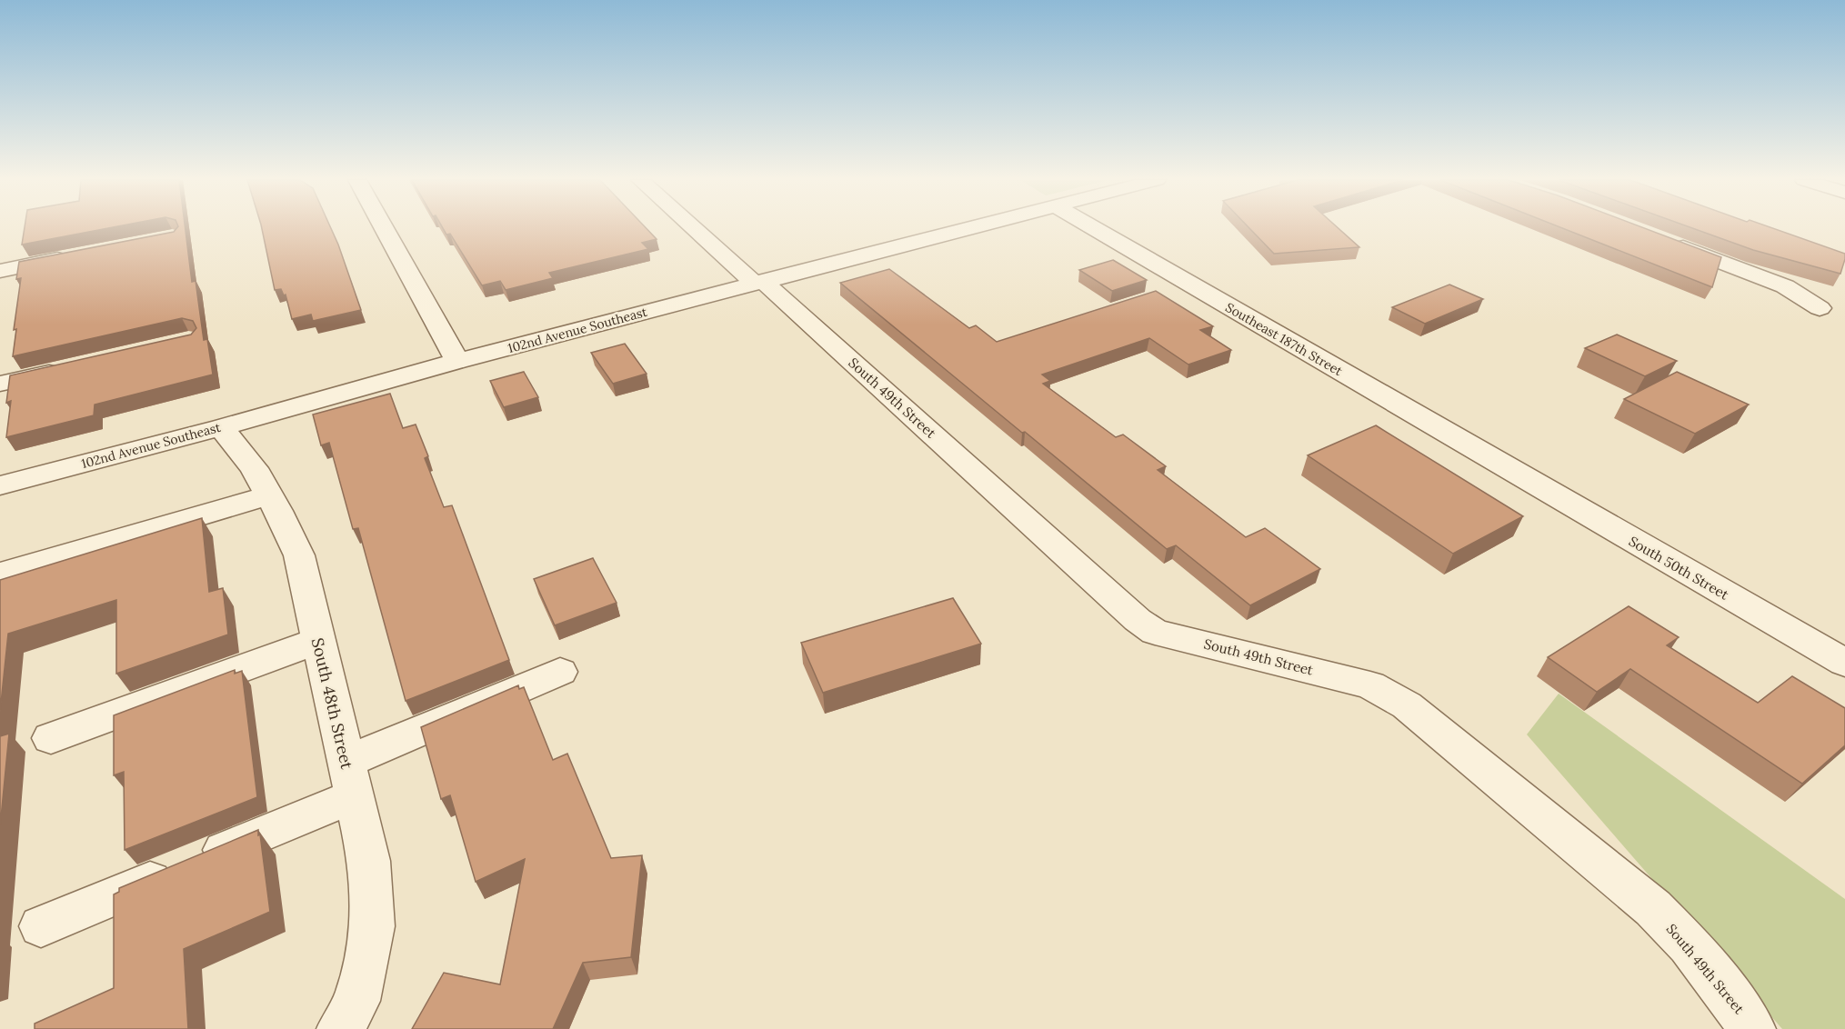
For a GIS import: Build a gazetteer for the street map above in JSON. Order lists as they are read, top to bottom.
{
  "streets": {
    "street": [
      "102nd Avenue Southeast",
      "Southeast 187th Street",
      "South 49th Street",
      "South 50th Street",
      "South 48th Street"
    ]
  },
  "crossings": [
    ["102nd Avenue Southeast", "South 49th Street"],
    ["102nd Avenue Southeast", "South 48th Street"],
    ["Southeast 187th Street", "South 50th Street"]
  ]
}
